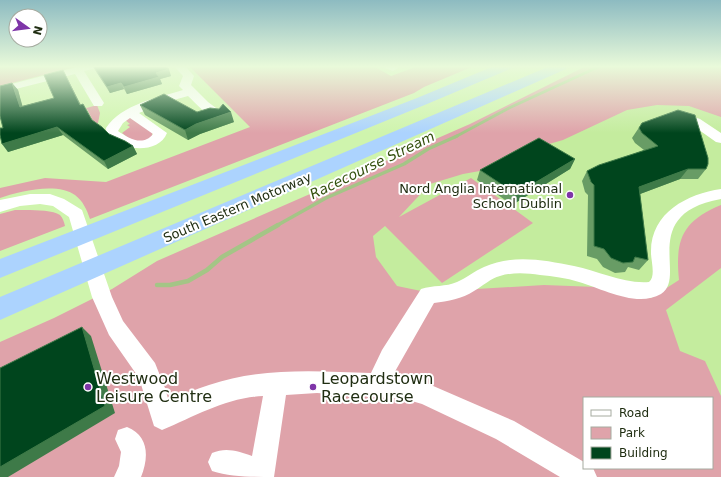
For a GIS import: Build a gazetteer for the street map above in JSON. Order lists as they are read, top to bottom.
{
  "streets": {
    "highway": ["South Eastern Motorway"]
  },
  "water": ["Racecourse Stream"],
  "places": ["Nord Anglia International School Dublin", "Westwood Leisure Centre", "Leopardstown Racecourse"],
  "legend": ["Road", "Park", "Building"],
  "north": "right"
}
